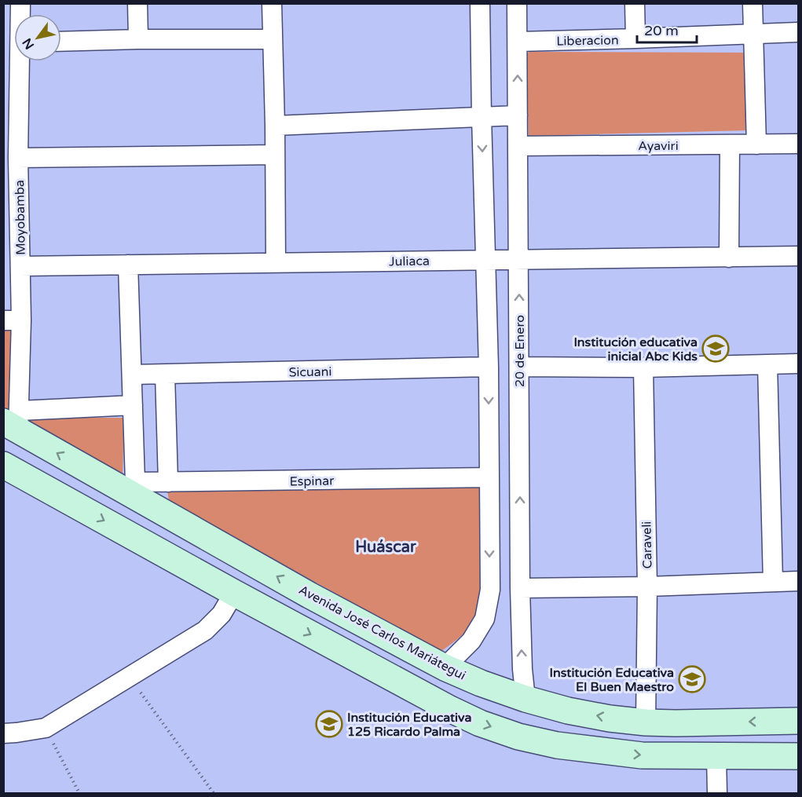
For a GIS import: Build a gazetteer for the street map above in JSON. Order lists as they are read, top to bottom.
{
  "streets": {
    "main road": ["Avenida José Carlos Mariátegui"],
    "street": [
      "Liberacion",
      "Ayaviri",
      "Moyobamba",
      "Juliaca",
      "20 de Enero",
      "Sicuani",
      "Espinar",
      "Caraveli"
    ]
  },
  "crossings": [
    ["Liberacion", "20 de Enero"],
    ["Ayaviri", "20 de Enero"],
    ["Moyobamba", "Juliaca"],
    ["Moyobamba", "Avenida José Carlos Mariátegui"],
    ["Juliaca", "20 de Enero"],
    ["20 de Enero", "Avenida José Carlos Mariátegui"],
    ["Espinar", "Avenida José Carlos Mariátegui"],
    ["Caraveli", "Avenida José Carlos Mariátegui"]
  ],
  "districts": ["Huáscar"],
  "places": {
    "school or university": ["Institución educativa inicial Abc Kids", "Institución Educativa El Buen Maestro", "Institución Educativa 125 Ricardo Palma"]
  },
  "scale_bar": "20 m",
  "north": "bottom left"
}
